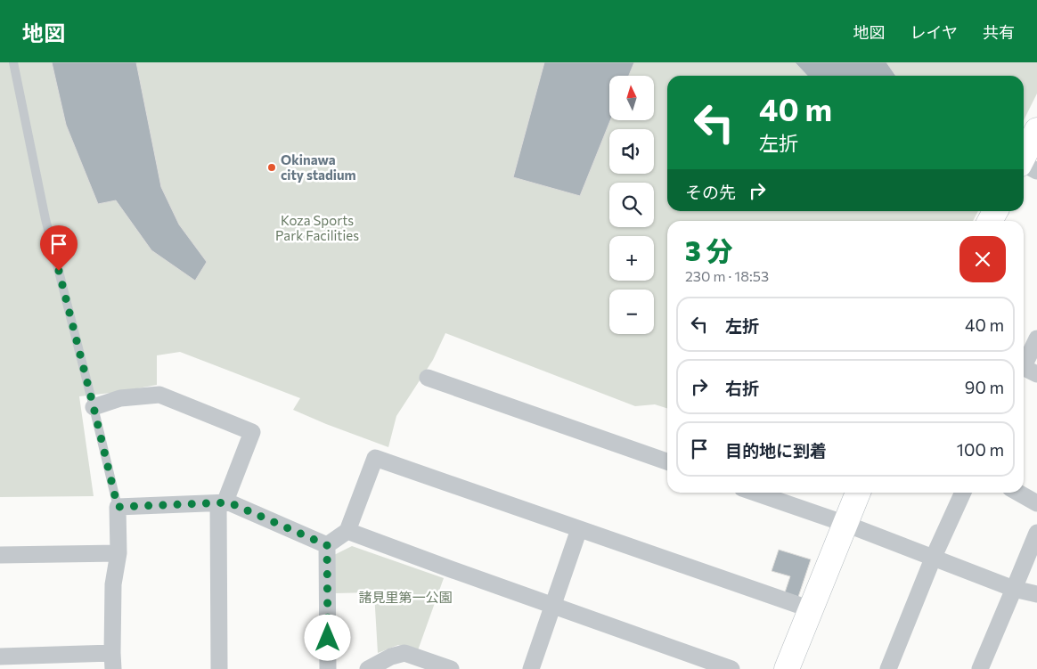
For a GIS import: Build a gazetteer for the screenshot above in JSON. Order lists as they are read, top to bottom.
{
  "parks": ["Koza Sports Park Facilities", "諸見里第一公園"],
  "places": ["Okinawa city stadium"],
  "north": "top",
  "page": {
    "header": "地図",
    "nav": ["地図", "レイヤ", "共有"],
    "map_buttons": ["+", "−"],
    "turn": ["40 m", "左折"],
    "then": "その先",
    "heading": ["3 分", "230 m · 18:53"],
    "list": [
      {
        "name": "左折",
        "value": "40 m"
      },
      {
        "name": "右折",
        "value": "90 m"
      },
      {
        "name": "目的地に到着",
        "value": "100 m"
      }
    ]
  }
}
